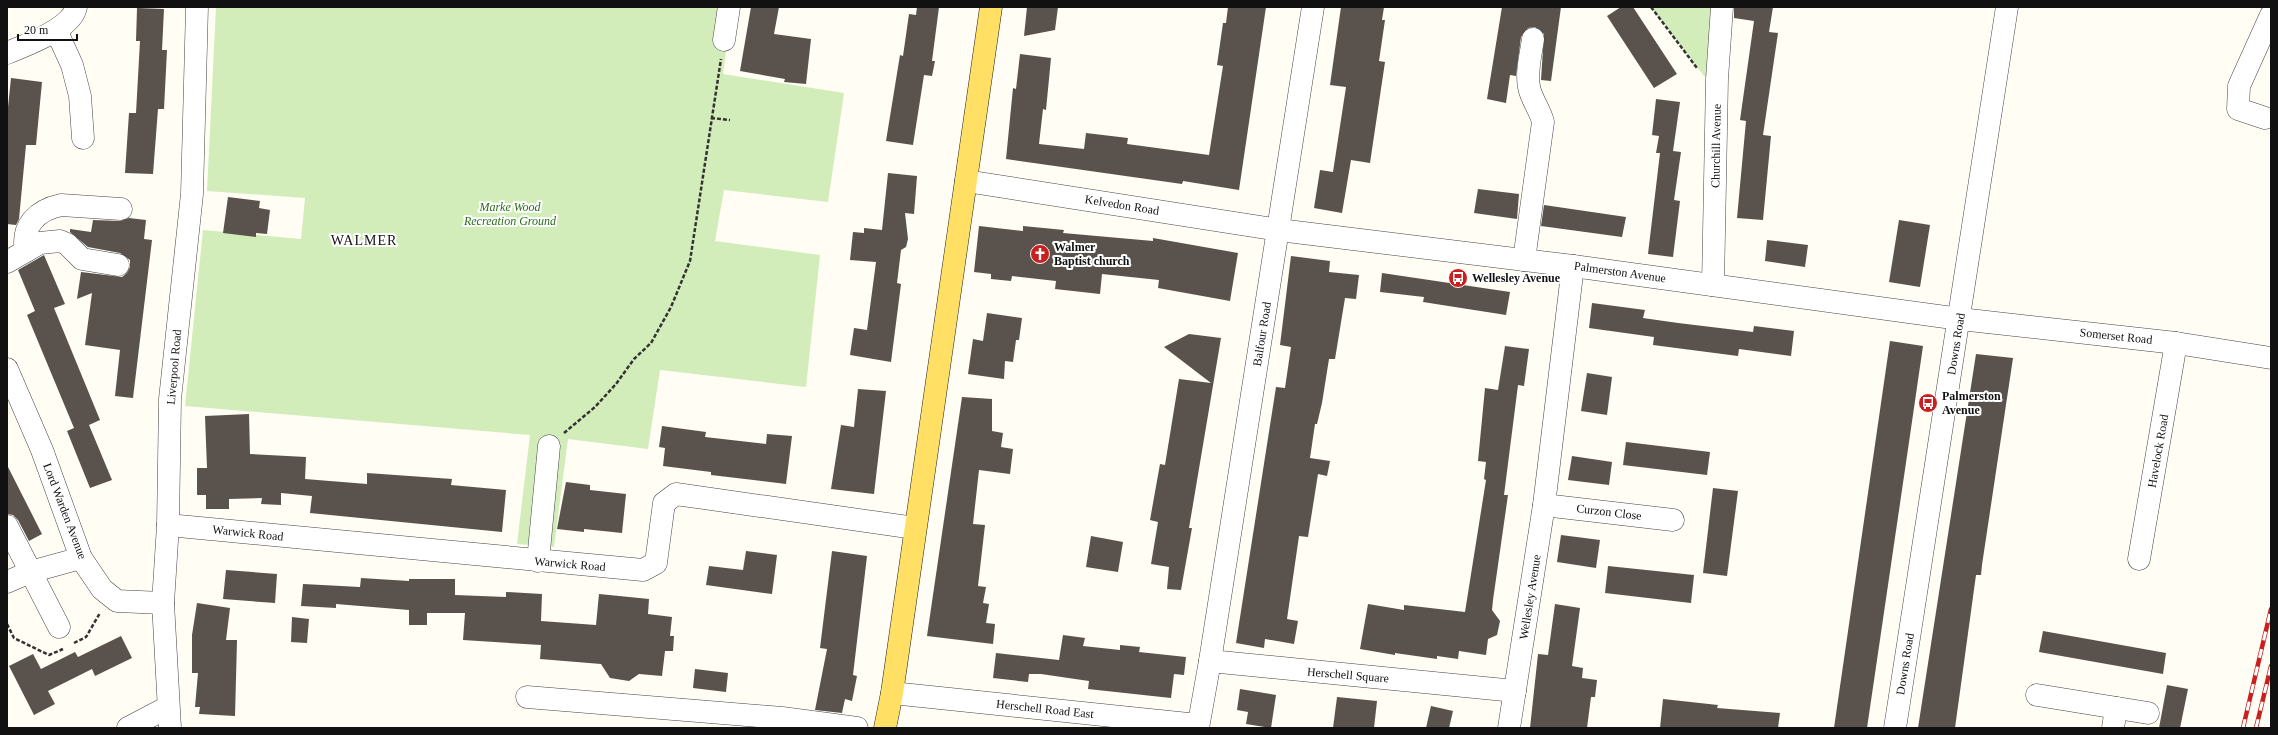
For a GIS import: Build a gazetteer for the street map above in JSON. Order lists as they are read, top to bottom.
{
  "streets": {
    "street": [
      "Churchill Avenue",
      "Kelvedon Road",
      "Palmerston Avenue",
      "Balfour Road",
      "Somerset Road",
      "Downs Road",
      "Liverpool Road",
      "Havelock Road",
      "Lord Warden Avenue",
      "Curzon Close",
      "Warwick Road",
      "Wellesley Avenue",
      "Herschell Square",
      "Herschell Road East"
    ]
  },
  "crossings": [
    ["Churchill Avenue", "Palmerston Avenue"],
    ["Kelvedon Road", "Palmerston Avenue"],
    ["Kelvedon Road", "Balfour Road"],
    ["Palmerston Avenue", "Balfour Road"],
    ["Palmerston Avenue", "Somerset Road"],
    ["Palmerston Avenue", "Downs Road"],
    ["Palmerston Avenue", "Wellesley Avenue"],
    ["Balfour Road", "Herschell Square"],
    ["Somerset Road", "Downs Road"],
    ["Somerset Road", "Havelock Road"],
    ["Liverpool Road", "Lord Warden Avenue"],
    ["Liverpool Road", "Warwick Road"],
    ["Curzon Close", "Wellesley Avenue"],
    ["Wellesley Avenue", "Herschell Square"]
  ],
  "districts": ["WALMER"],
  "parks": ["Marke Wood Recreation Ground"],
  "places": {
    "church": ["Walmer Baptist church"],
    "bus stop": ["Wellesley Avenue", "Palmerston Avenue"]
  },
  "scale_bar": "20 m"
}
